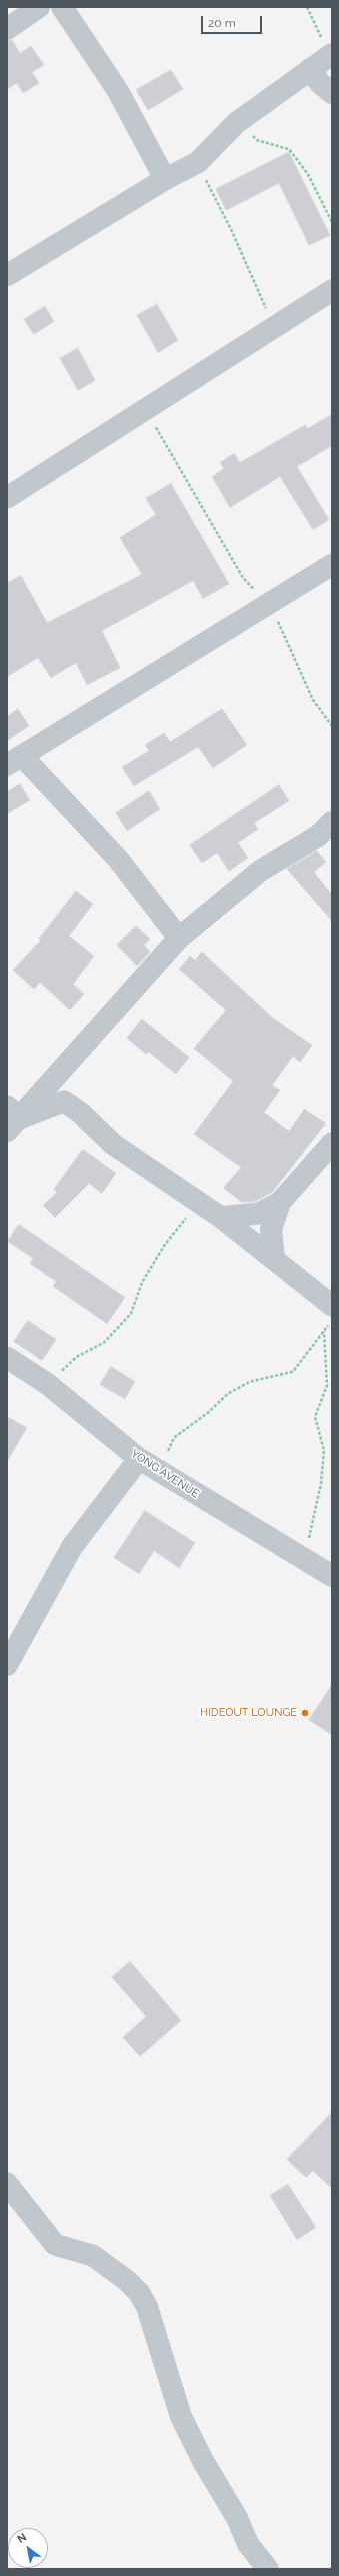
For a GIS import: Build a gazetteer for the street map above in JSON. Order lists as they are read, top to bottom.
{
  "streets": {
    "street": ["YONG AVENUE"]
  },
  "places": ["HIDEOUT LOUNGE"],
  "scale_bar": "20 m",
  "north": "top left"
}
